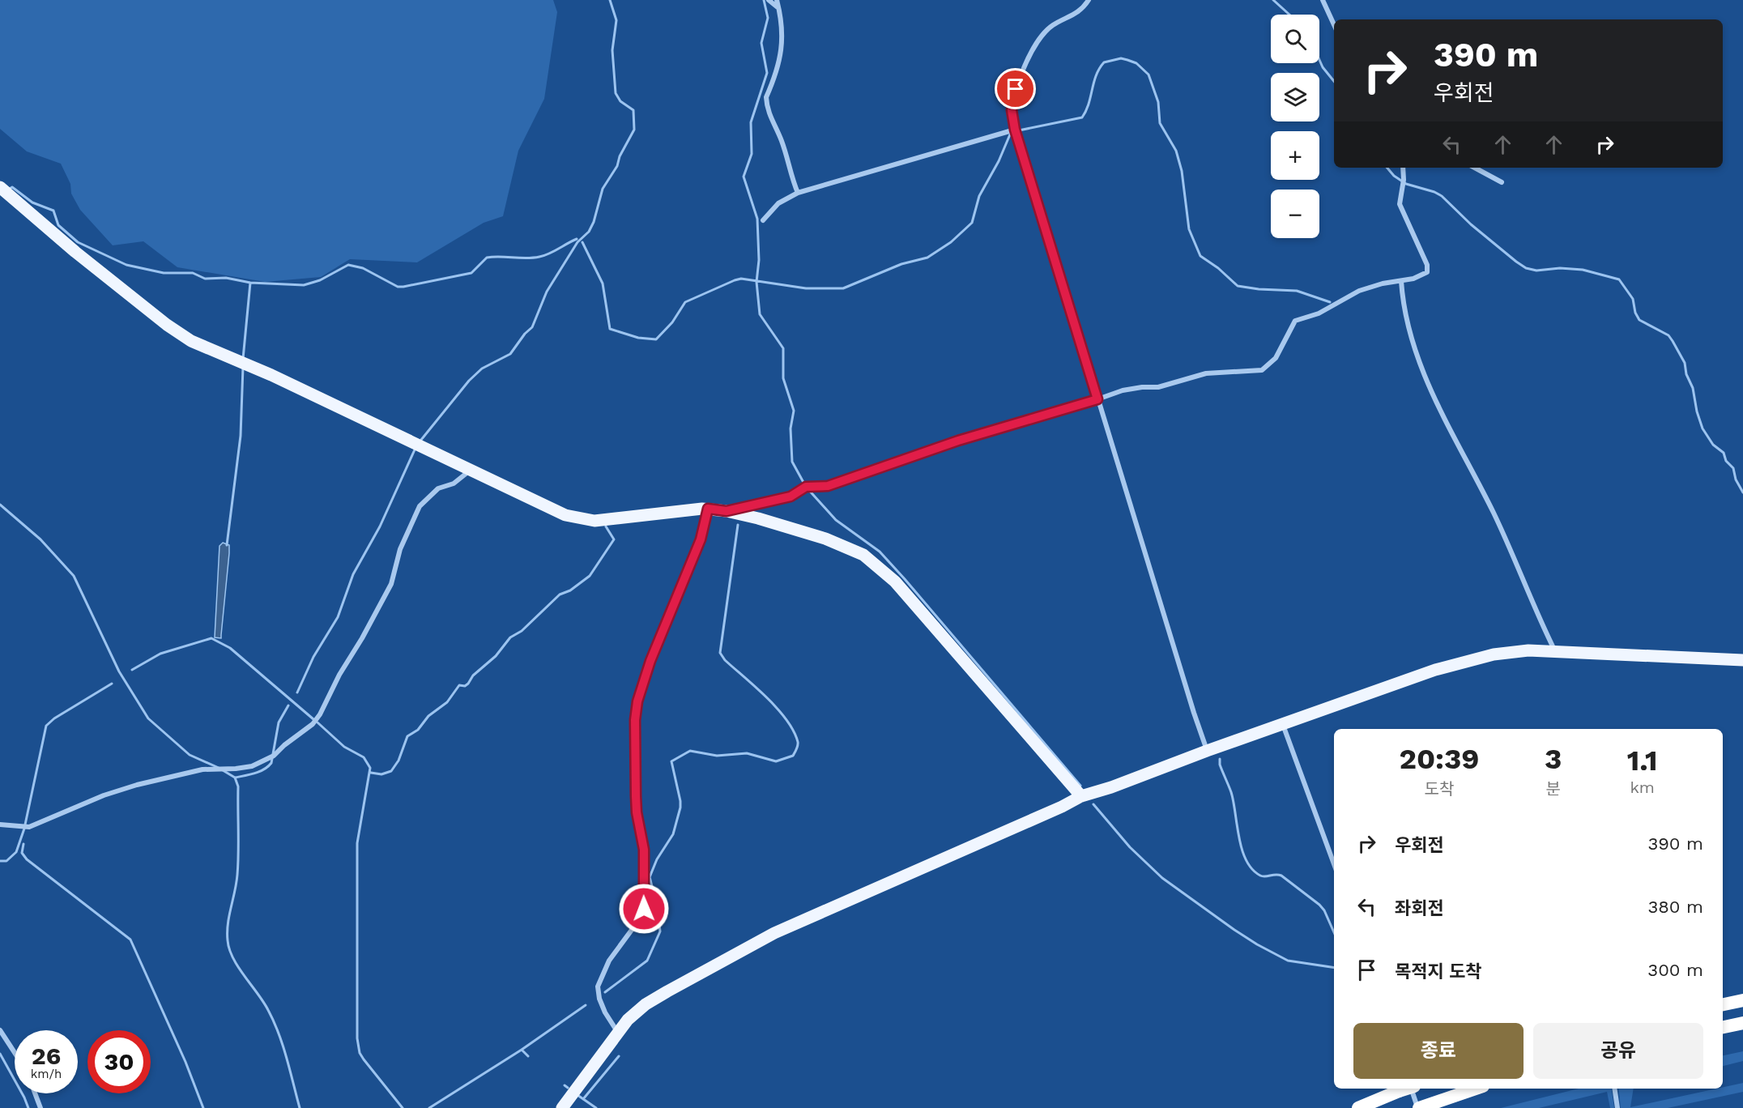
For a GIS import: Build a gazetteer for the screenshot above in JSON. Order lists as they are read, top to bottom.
{
  "page": {
    "map_buttons": ["+", "−"],
    "turn": ["390 m", "우회전"],
    "eta": [
      "20:39",
      "도착",
      "3",
      "분",
      "1.1",
      "km"
    ],
    "list": [
      {
        "name": "우회전",
        "value": "390 m"
      },
      {
        "name": "좌회전",
        "value": "380 m"
      },
      {
        "name": "목적지 도착",
        "value": "300 m"
      }
    ],
    "buttons": ["종료", "공유"],
    "speed": "26 km/h",
    "limit": "30"
  }
}
